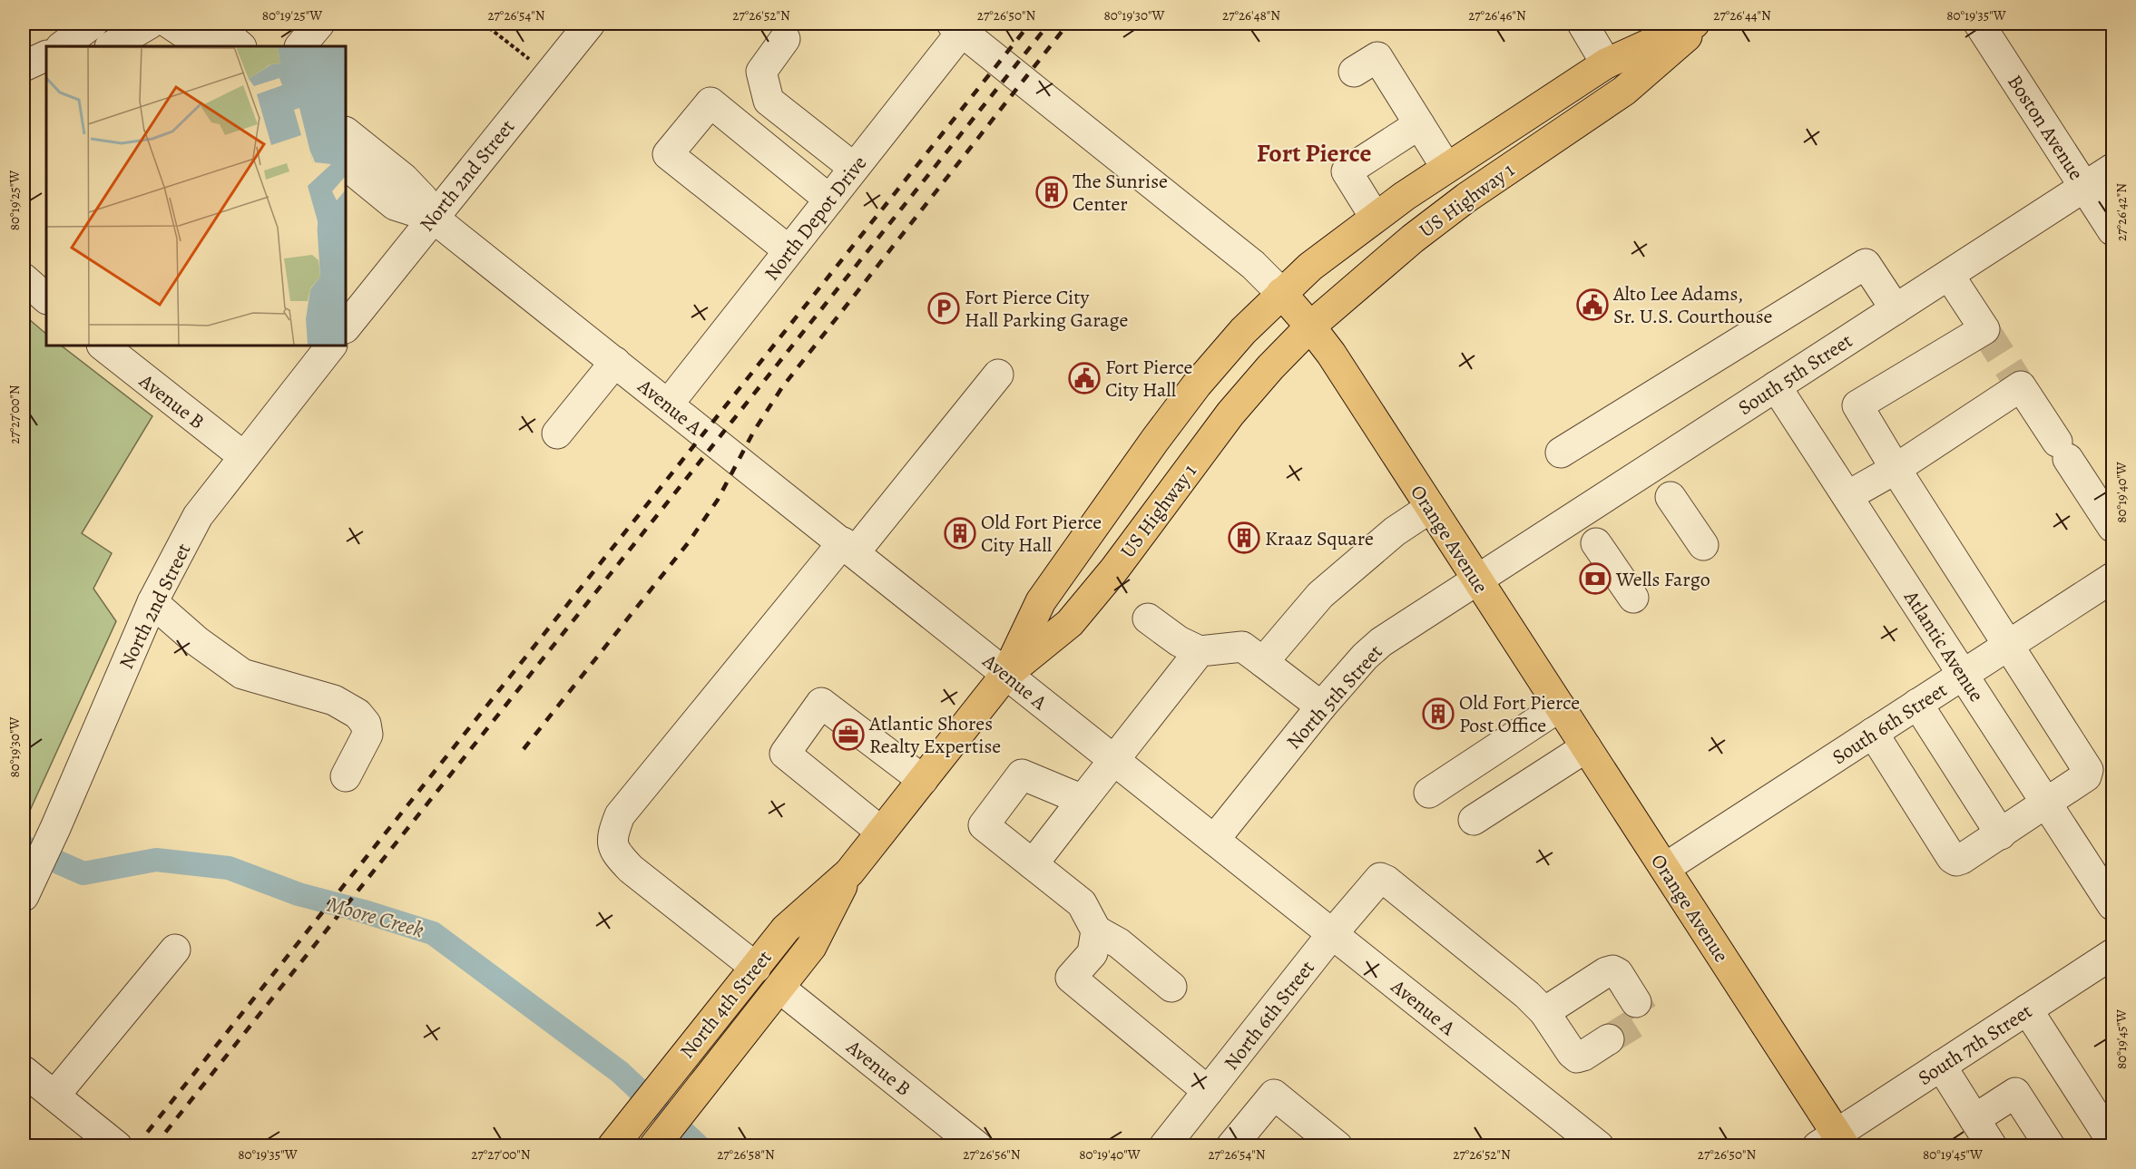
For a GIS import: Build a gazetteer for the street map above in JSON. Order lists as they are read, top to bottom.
{
  "streets": {
    "main road": ["US Highway 1", "Orange Avenue", "North 4th Street"],
    "street": [
      "Boston Avenue",
      "North 2nd Street",
      "North Depot Drive",
      "South 5th Street",
      "Avenue B",
      "Avenue A",
      "Atlantic Avenue",
      "North 5th Street",
      "South 6th Street",
      "North 6th Street",
      "South 7th Street"
    ]
  },
  "crossings": [
    ["Boston Avenue", "South 5th Street"],
    ["North 2nd Street", "Avenue B"],
    ["North 2nd Street", "Avenue A"],
    ["US Highway 1", "Avenue A"],
    ["US Highway 1", "Orange Avenue"],
    ["US Highway 1", "North 4th Street"],
    ["North Depot Drive", "Avenue A"],
    ["North Depot Drive", "Orange Avenue"],
    ["South 5th Street", "Orange Avenue"],
    ["South 5th Street", "Atlantic Avenue"],
    ["South 5th Street", "North 5th Street"],
    ["Avenue B", "North 4th Street"],
    ["Avenue A", "North 5th Street"],
    ["Avenue A", "North 4th Street"],
    ["Avenue A", "North 6th Street"],
    ["Orange Avenue", "North 5th Street"],
    ["Orange Avenue", "South 6th Street"],
    ["Orange Avenue", "South 7th Street"],
    ["Atlantic Avenue", "South 6th Street"]
  ],
  "districts": ["Fort Pierce"],
  "water": ["Moore Creek"],
  "places": {
    "building": [
      "The Sunrise Center",
      "Old Fort Pierce City Hall",
      "Kraaz Square",
      "Old Fort Pierce Post Office"
    ],
    "public building": ["Alto Lee Adams, Sr. U.S. Courthouse", "Fort Pierce City Hall"],
    "parking": ["Fort Pierce City Hall Parking Garage"],
    "bank": ["Wells Fargo"],
    "office": ["Atlantic Shores Realty Expertise"]
  },
  "coordinates": [
    "80°19'25\"W",
    "27°26'54\"N",
    "27°26'52\"N",
    "27°26'50\"N",
    "80°19'30\"W",
    "27°26'48\"N",
    "27°26'46\"N",
    "27°26'44\"N",
    "80°19'35\"W",
    "27°26'42\"N",
    "27°27'00\"N",
    "80°19'40\"W",
    "80°19'45\"W",
    "27°26'58\"N",
    "27°26'56\"N"
  ]
}
